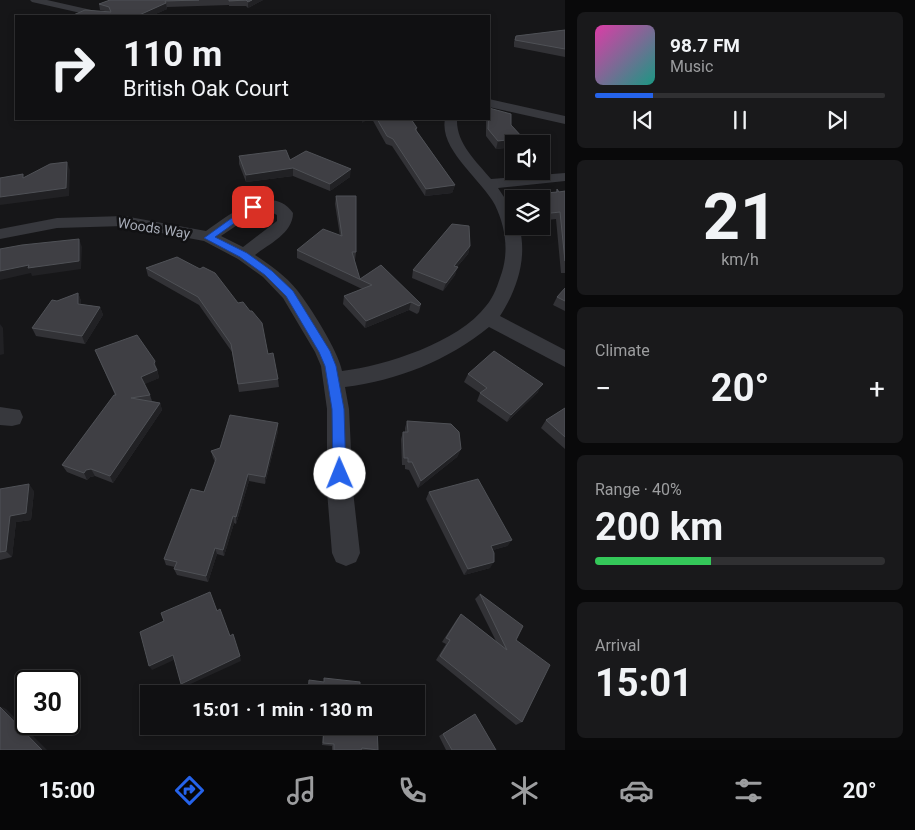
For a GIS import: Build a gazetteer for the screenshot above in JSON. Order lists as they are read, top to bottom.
{
  "streets": {
    "street": ["Woods Way"]
  },
  "page": {
    "turn": ["110 m", "British Oak Court"],
    "song": ["98.7 FM", "Music"],
    "tile": [
      ["21", "km/h"],
      "Climate",
      ["Range · 40%", "200 km"],
      ["Arrival", "15:01"]
    ],
    "heat": ["−", "20°", "+"],
    "limit": "30",
    "trip": "15:01 · 1 min · 130 m",
    "tabs": ["15:00", "20°"]
  }
}
